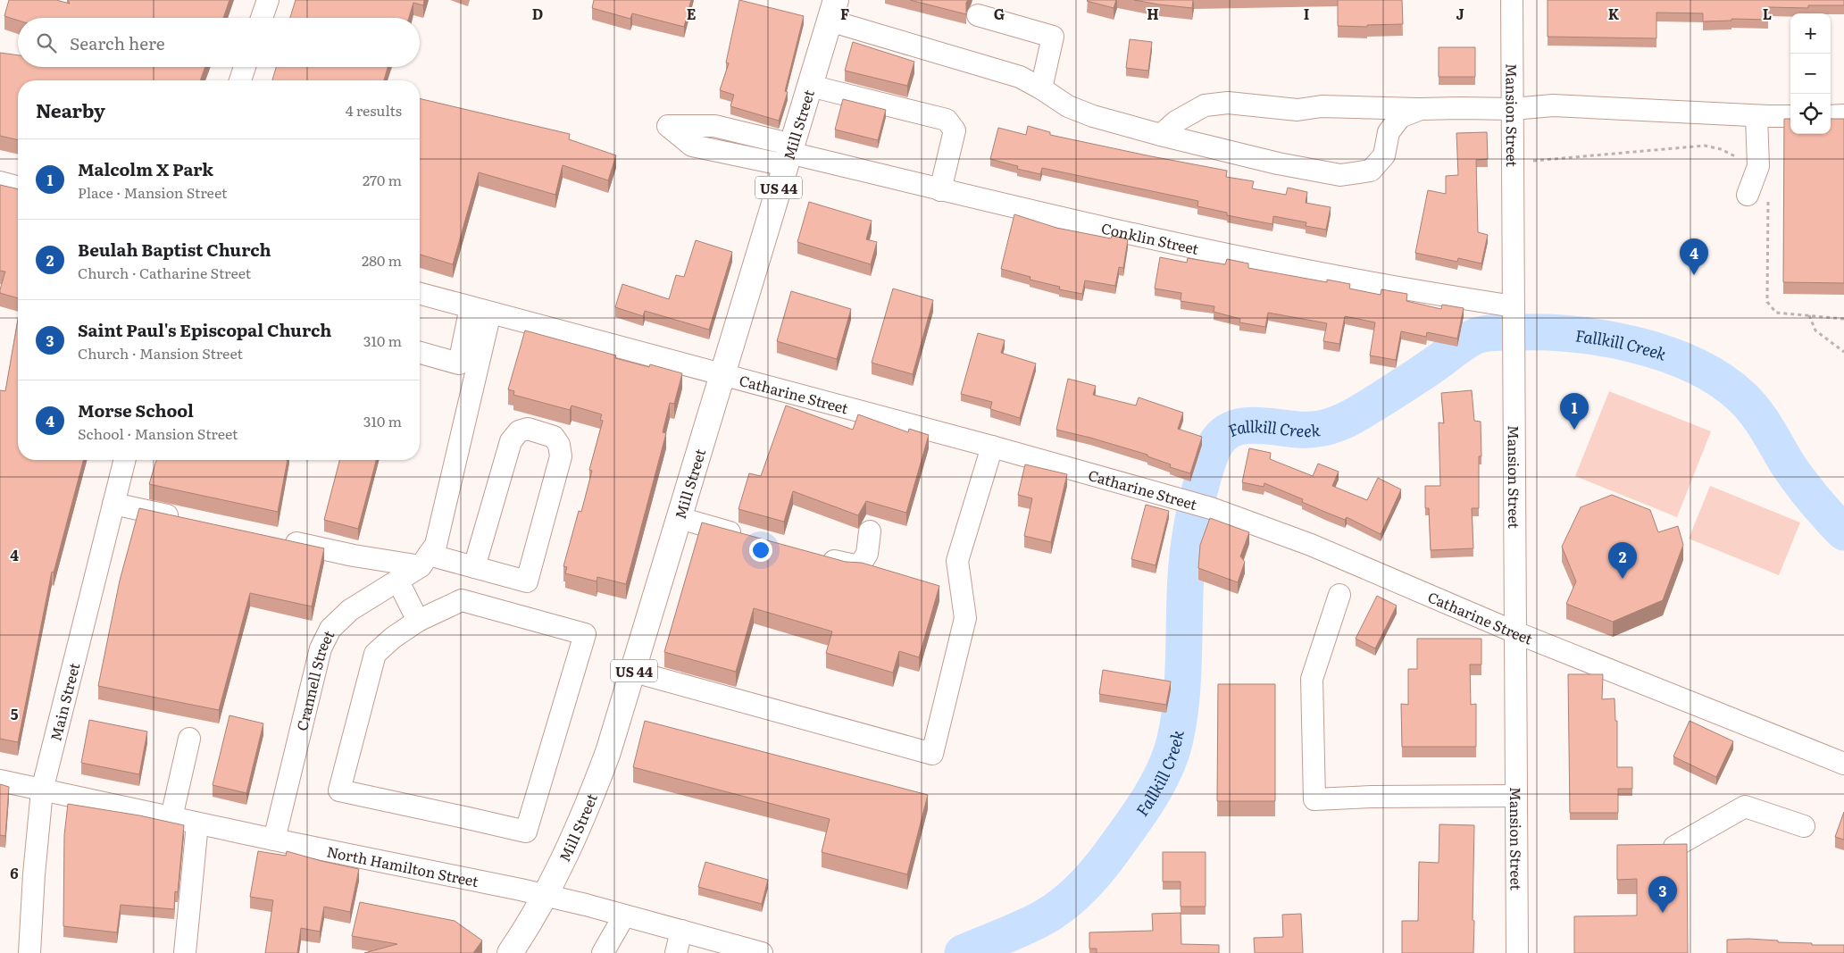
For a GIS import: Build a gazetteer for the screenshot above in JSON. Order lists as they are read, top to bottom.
{
  "streets": {
    "highway": ["Mill Street", "US 44"],
    "street": [
      "Mansion Street",
      "Conklin Street",
      "Catharine Street",
      "Crannell Street",
      "Main Street",
      "North Hamilton Street"
    ]
  },
  "crossings": [
    ["Mansion Street", "Conklin Street"],
    ["Mansion Street", "Catharine Street"],
    ["Mill Street", "Conklin Street"],
    ["Mill Street", "Catharine Street"],
    ["Mill Street", "North Hamilton Street"],
    ["Crannell Street", "North Hamilton Street"],
    ["Main Street", "North Hamilton Street"]
  ],
  "water": ["Fallkill Creek"],
  "page": {
    "map_buttons": ["+", "−"],
    "search": "Search here",
    "heading": ["Nearby", "4 results"],
    "list": [
      {
        "mark": "1",
        "name": "Malcolm X Park",
        "note": "Place · Mansion Street",
        "value": "270 m"
      },
      {
        "mark": "2",
        "name": "Beulah Baptist Church",
        "note": "Church · Catharine Street",
        "value": "280 m"
      },
      {
        "mark": "3",
        "name": "Saint Paul's Episcopal Church",
        "note": "Church · Mansion Street",
        "value": "310 m"
      },
      {
        "mark": "4",
        "name": "Morse School",
        "note": "School · Mansion Street",
        "value": "310 m"
      }
    ],
    "pins": [
      "4",
      "1",
      "2",
      "3"
    ]
  },
  "grid": {
    "columns": [
      "D",
      "E",
      "F",
      "G",
      "H",
      "I",
      "J",
      "K",
      "L"
    ],
    "rows": ["4", "5", "6"]
  }
}
